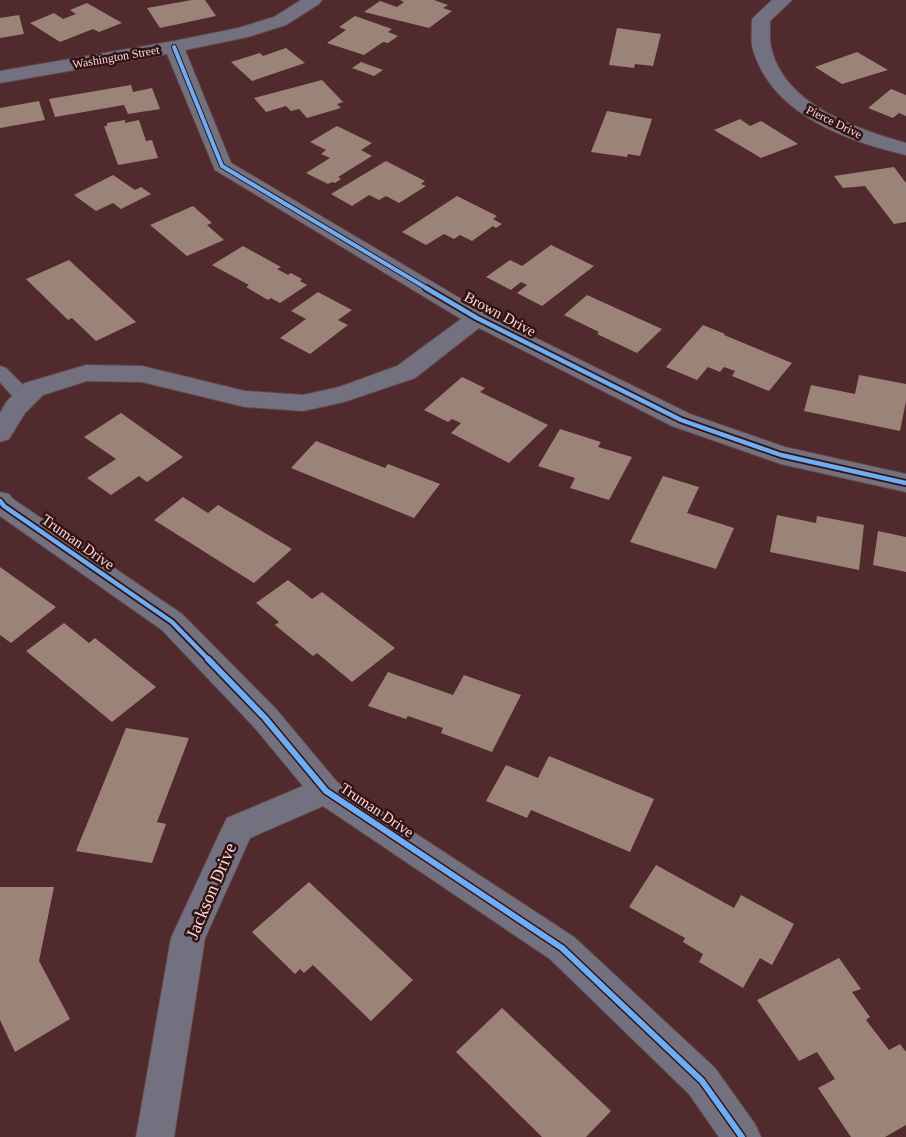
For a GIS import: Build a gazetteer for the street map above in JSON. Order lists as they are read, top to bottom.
{
  "streets": {
    "street": [
      "Washington Street",
      "Pierce Drive",
      "Brown Drive",
      "Truman Drive",
      "Jackson Drive"
    ]
  },
  "crossings": [
    ["Washington Street", "Brown Drive"],
    ["Truman Drive", "Jackson Drive"]
  ]
}
